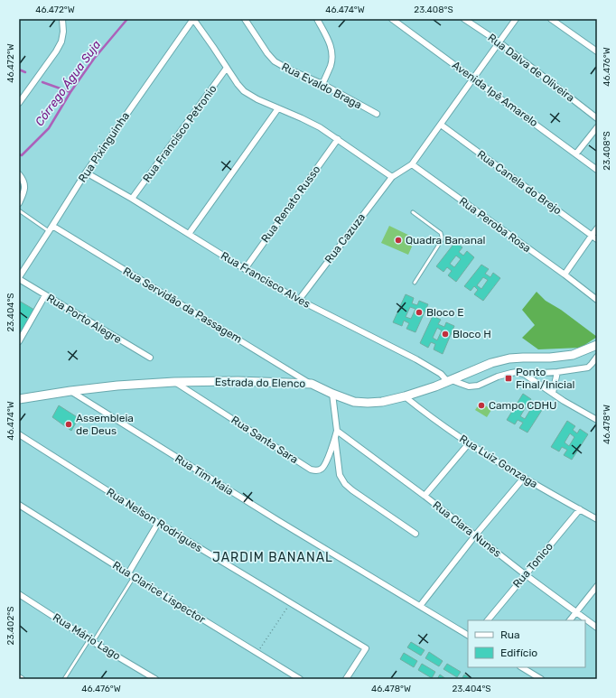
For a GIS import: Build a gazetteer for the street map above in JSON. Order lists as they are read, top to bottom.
{
  "streets": {
    "street": [
      "Rua Dalva de Oliveira",
      "Rua Evaldo Braga",
      "Avenida Ipê Amarelo",
      "Rua Francisco Petronio",
      "Rua Pixinguinha",
      "Rua Canela do Brejo",
      "Rua Renato Russo",
      "Rua Peroba Rosa",
      "Rua Cazuza",
      "Rua Francisco Alves",
      "Rua Servidão da Passagem",
      "Rua Porto Alegre",
      "Estrada do Elenco",
      "Rua Santa Sara",
      "Rua Luiz Gonzaga",
      "Rua Tim Maia",
      "Rua Nelson Rodrigues",
      "Rua Clara Nunes",
      "Rua Tonico",
      "Rua Clarice Lispector",
      "Rua Mário Lago"
    ]
  },
  "crossings": [
    ["Rua Francisco Petronio", "Rua Francisco Alves"],
    ["Rua Pixinguinha", "Rua Francisco Alves"],
    ["Rua Pixinguinha", "Rua Servidão da Passagem"],
    ["Rua Pixinguinha", "Rua Porto Alegre"],
    ["Rua Renato Russo", "Rua Francisco Alves"],
    ["Rua Cazuza", "Rua Francisco Alves"],
    ["Rua Francisco Alves", "Estrada do Elenco"],
    ["Rua Servidão da Passagem", "Estrada do Elenco"],
    ["Estrada do Elenco", "Rua Santa Sara"],
    ["Estrada do Elenco", "Rua Luiz Gonzaga"],
    ["Estrada do Elenco", "Rua Tim Maia"],
    ["Rua Santa Sara", "Rua Clara Nunes"],
    ["Rua Luiz Gonzaga", "Rua Tonico"],
    ["Rua Clara Nunes", "Rua Tonico"]
  ],
  "districts": ["JARDIM BANANAL"],
  "water": ["Córrego Água Suja"],
  "places": {
    "other": [
      "Quadra Bananal",
      "Bloco E",
      "Bloco H",
      "Campo CDHU",
      "Assembleia de Deus"
    ],
    "transit": ["Ponto Final/Inicial"]
  },
  "legend": ["Rua", "Edifício"],
  "coordinates": [
    "46.472°W",
    "46.474°W",
    "23.408°S",
    "46.476°W",
    "23.404°S",
    "46.478°W",
    "23.402°S"
  ]
}
